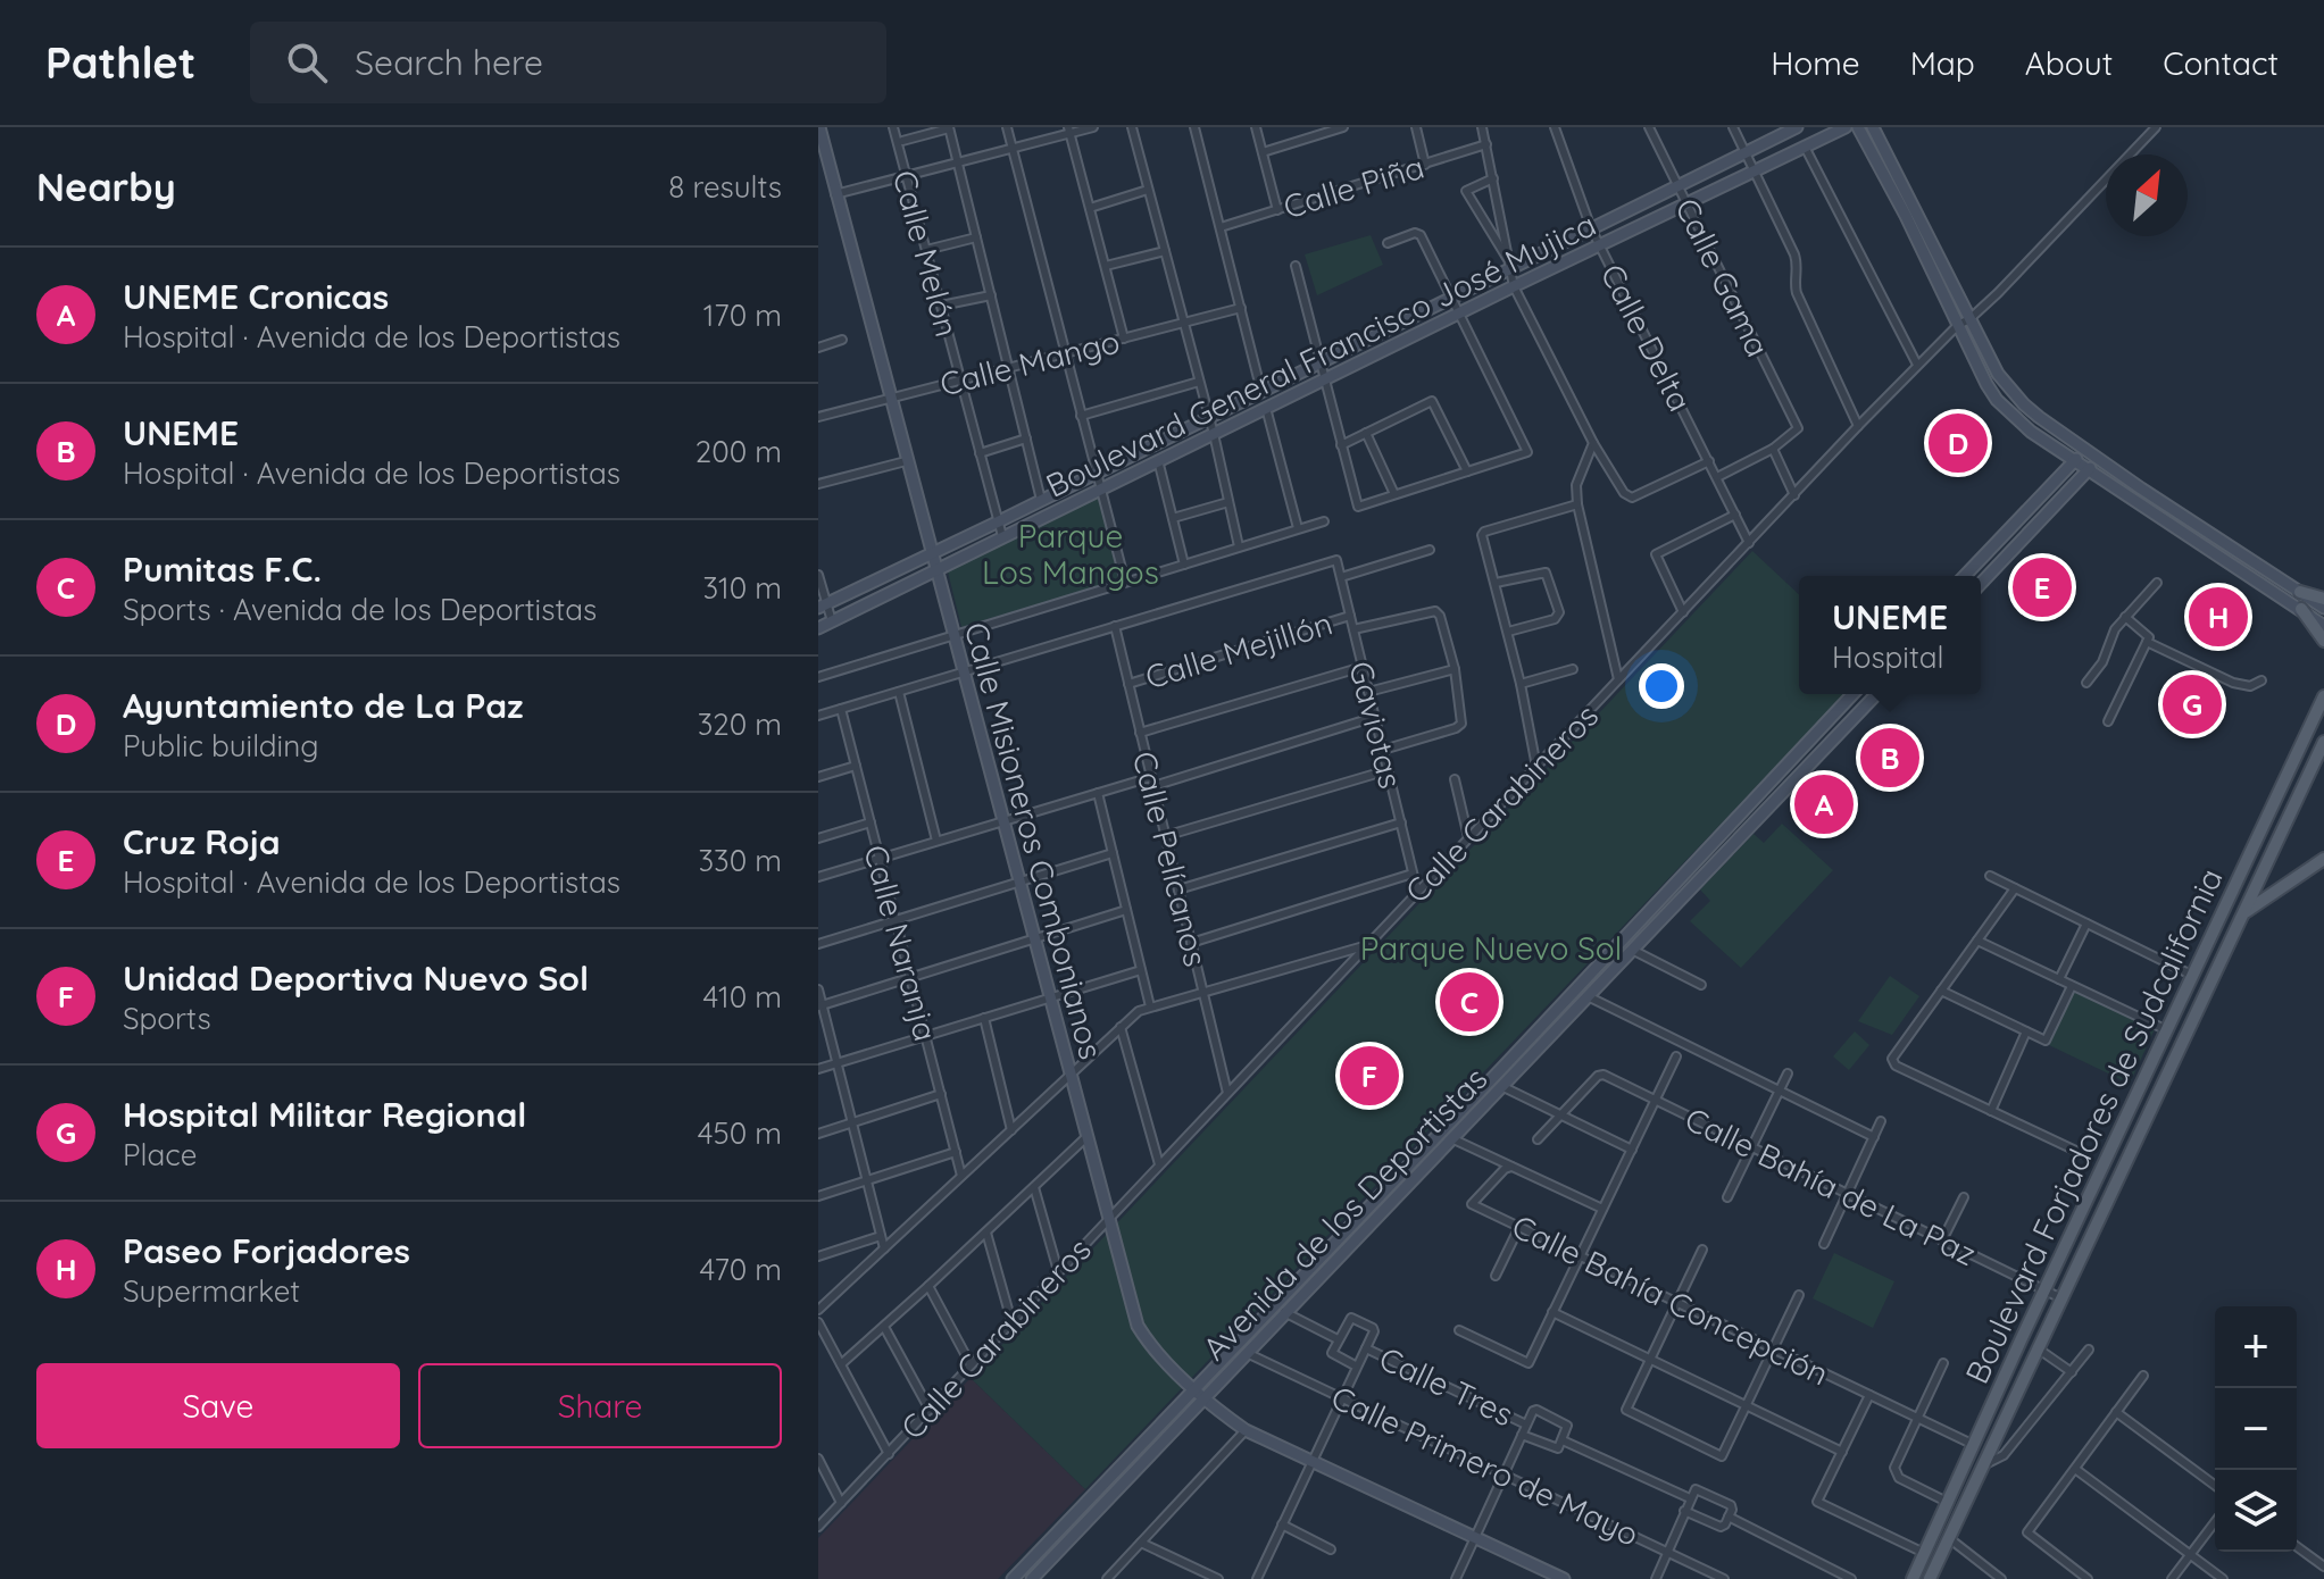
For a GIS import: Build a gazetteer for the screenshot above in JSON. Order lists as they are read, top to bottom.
{
  "streets": {
    "main road": ["Boulevard Forjadores de Sudcalifornia"],
    "street": [
      "Calle Piña",
      "Calle Melón",
      "Calle Gama",
      "Calle Delta",
      "Boulevard General Francisco José Mujica",
      "Calle Mango",
      "Calle Mejillón",
      "Gaviotas",
      "Calle Carabineros",
      "Calle Misioneros Combonianos",
      "Calle Pelícanos",
      "Calle Naranja",
      "Calle Bahía de La Paz",
      "Avenida de los Deportistas",
      "Calle Bahía Concepción",
      "Calle Tres",
      "Calle Primero de Mayo"
    ]
  },
  "crossings": [
    ["Calle Melón", "Boulevard General Francisco José Mujica"],
    ["Calle Melón", "Calle Mango"],
    ["Calle Gama", "Boulevard General Francisco José Mujica"],
    ["Calle Delta", "Boulevard General Francisco José Mujica"],
    ["Calle Delta", "Calle Carabineros"],
    ["Boulevard General Francisco José Mujica", "Calle Misioneros Combonianos"],
    ["Calle Mango", "Calle Misioneros Combonianos"],
    ["Calle Mejillón", "Gaviotas"],
    ["Calle Mejillón", "Calle Pelícanos"],
    ["Gaviotas", "Calle Carabineros"],
    ["Gaviotas", "Calle Pelícanos"],
    ["Calle Carabineros", "Calle Misioneros Combonianos"],
    ["Calle Carabineros", "Calle Pelícanos"],
    ["Calle Misioneros Combonianos", "Avenida de los Deportistas"],
    ["Boulevard Forjadores de Sudcalifornia", "Calle Bahía de La Paz"],
    ["Boulevard Forjadores de Sudcalifornia", "Calle Bahía Concepción"],
    ["Avenida de los Deportistas", "Calle Primero de Mayo"]
  ],
  "parks": ["Parque Los Mangos", "Parque Nuevo Sol"],
  "north": "top right",
  "page": {
    "header": "Pathlet",
    "search": "Search here",
    "nav": [
      "Home",
      "Map",
      "About",
      "Contact"
    ],
    "heading": ["Nearby", "8 results"],
    "list": [
      {
        "mark": "A",
        "name": "UNEME Cronicas",
        "note": "Hospital · Avenida de los Deportistas",
        "value": "170 m"
      },
      {
        "mark": "B",
        "name": "UNEME",
        "note": "Hospital · Avenida de los Deportistas",
        "value": "200 m"
      },
      {
        "mark": "C",
        "name": "Pumitas F.C.",
        "note": "Sports · Avenida de los Deportistas",
        "value": "310 m"
      },
      {
        "mark": "D",
        "name": "Ayuntamiento de La Paz",
        "note": "Public building",
        "value": "320 m"
      },
      {
        "mark": "E",
        "name": "Cruz Roja",
        "note": "Hospital · Avenida de los Deportistas",
        "value": "330 m"
      },
      {
        "mark": "F",
        "name": "Unidad Deportiva Nuevo Sol",
        "note": "Sports",
        "value": "410 m"
      },
      {
        "mark": "G",
        "name": "Hospital Militar Regional",
        "note": "Place",
        "value": "450 m"
      },
      {
        "mark": "H",
        "name": "Paseo Forjadores",
        "note": "Supermarket",
        "value": "470 m"
      }
    ],
    "pins": [
      "D",
      "E",
      "H",
      "G",
      "B",
      "A",
      "C",
      "F"
    ],
    "popup": ["UNEME", "Hospital"],
    "map_buttons": ["+", "−"],
    "buttons": ["Save", "Share"]
  }
}
